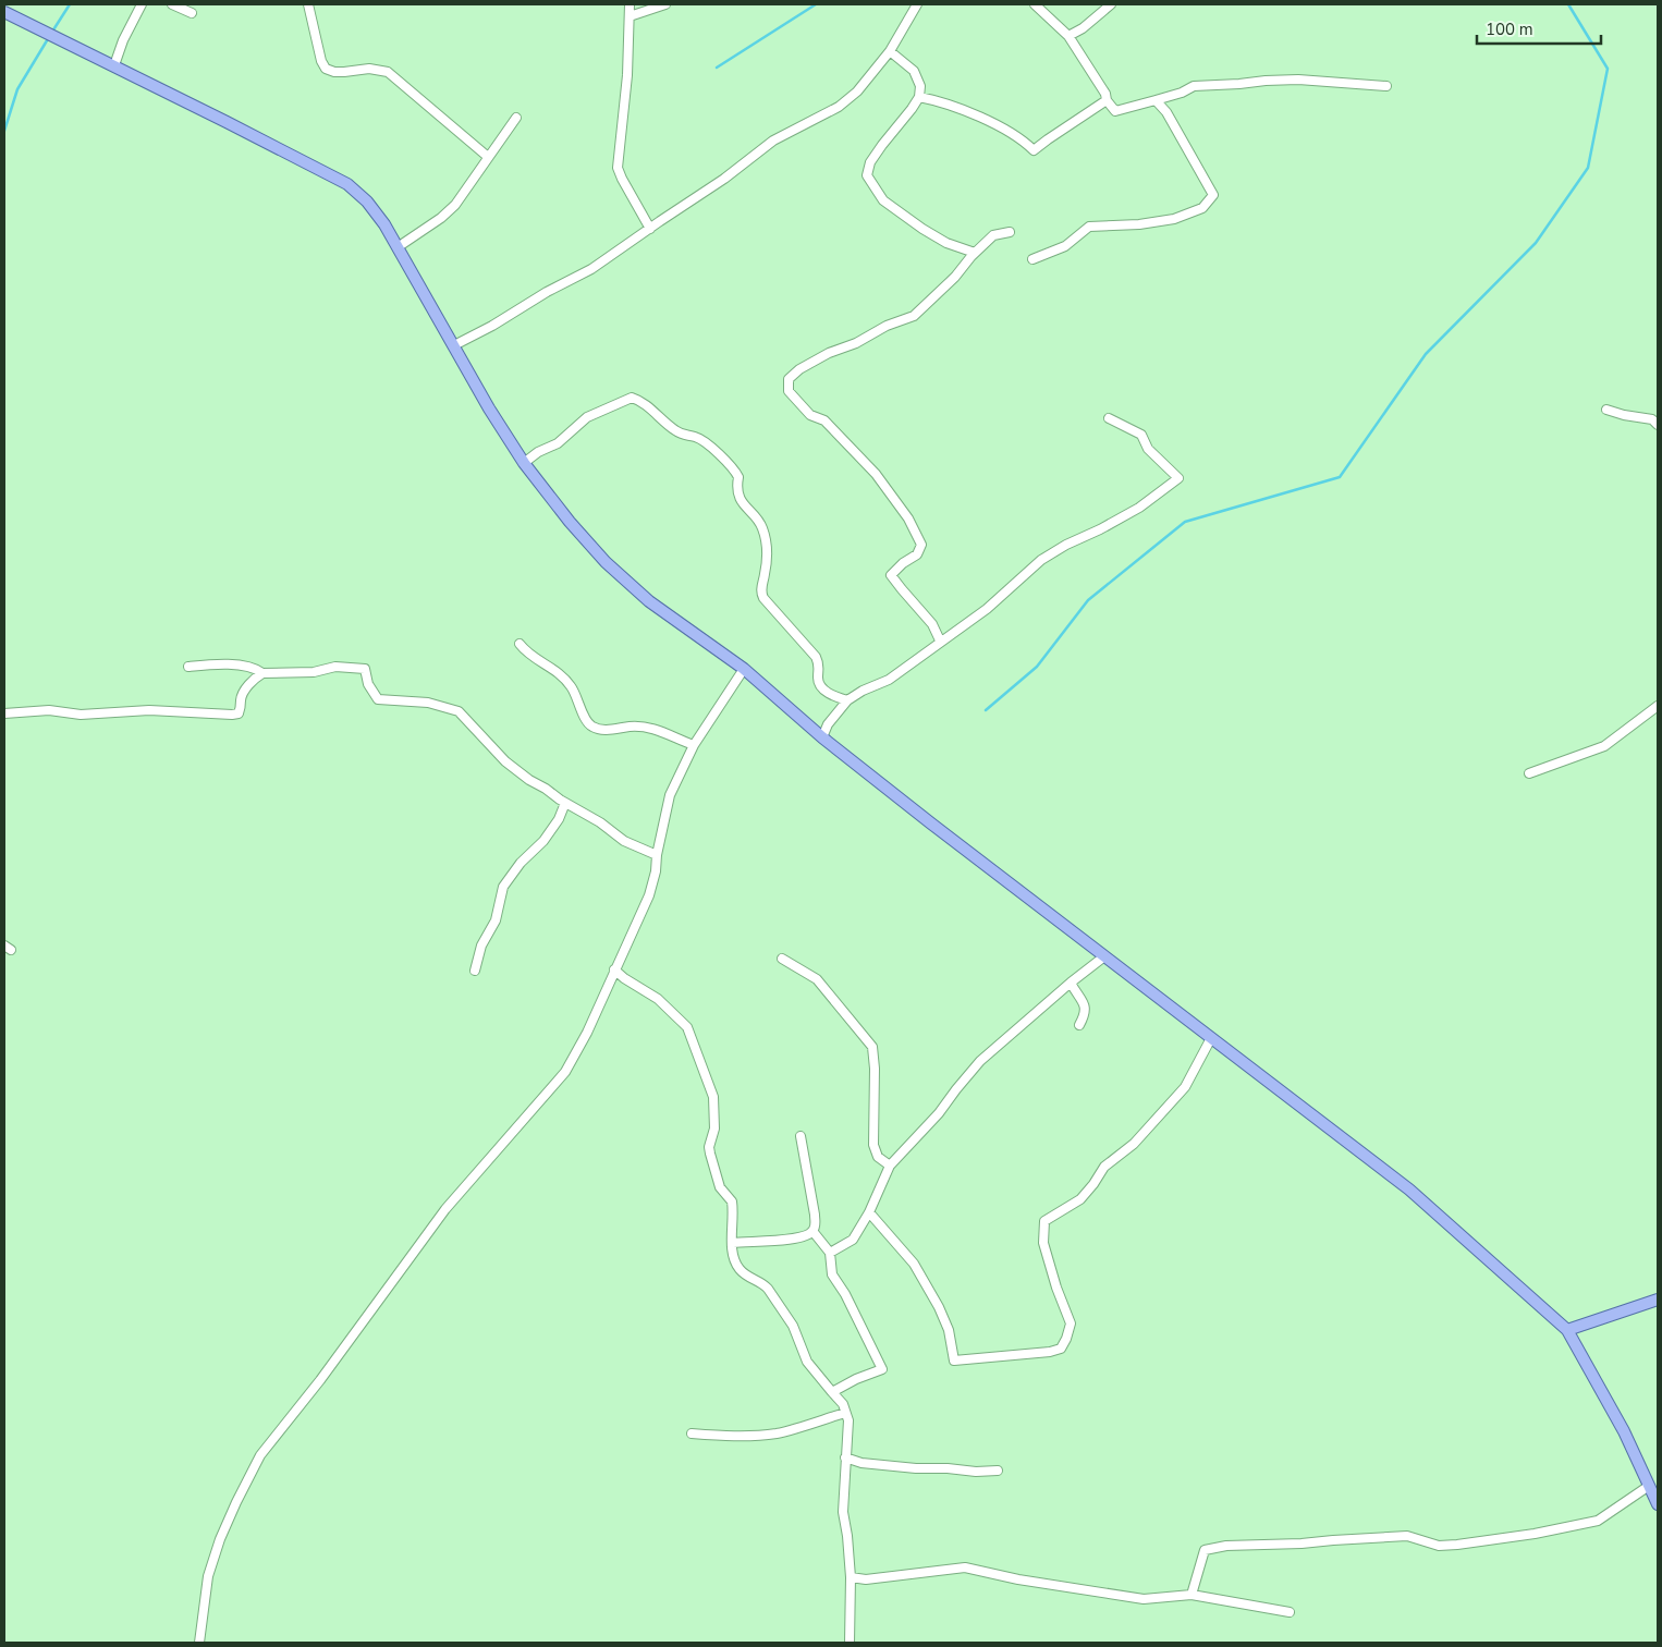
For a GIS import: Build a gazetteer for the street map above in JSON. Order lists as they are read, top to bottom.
{
  "scale_bar": "100 m"
}
